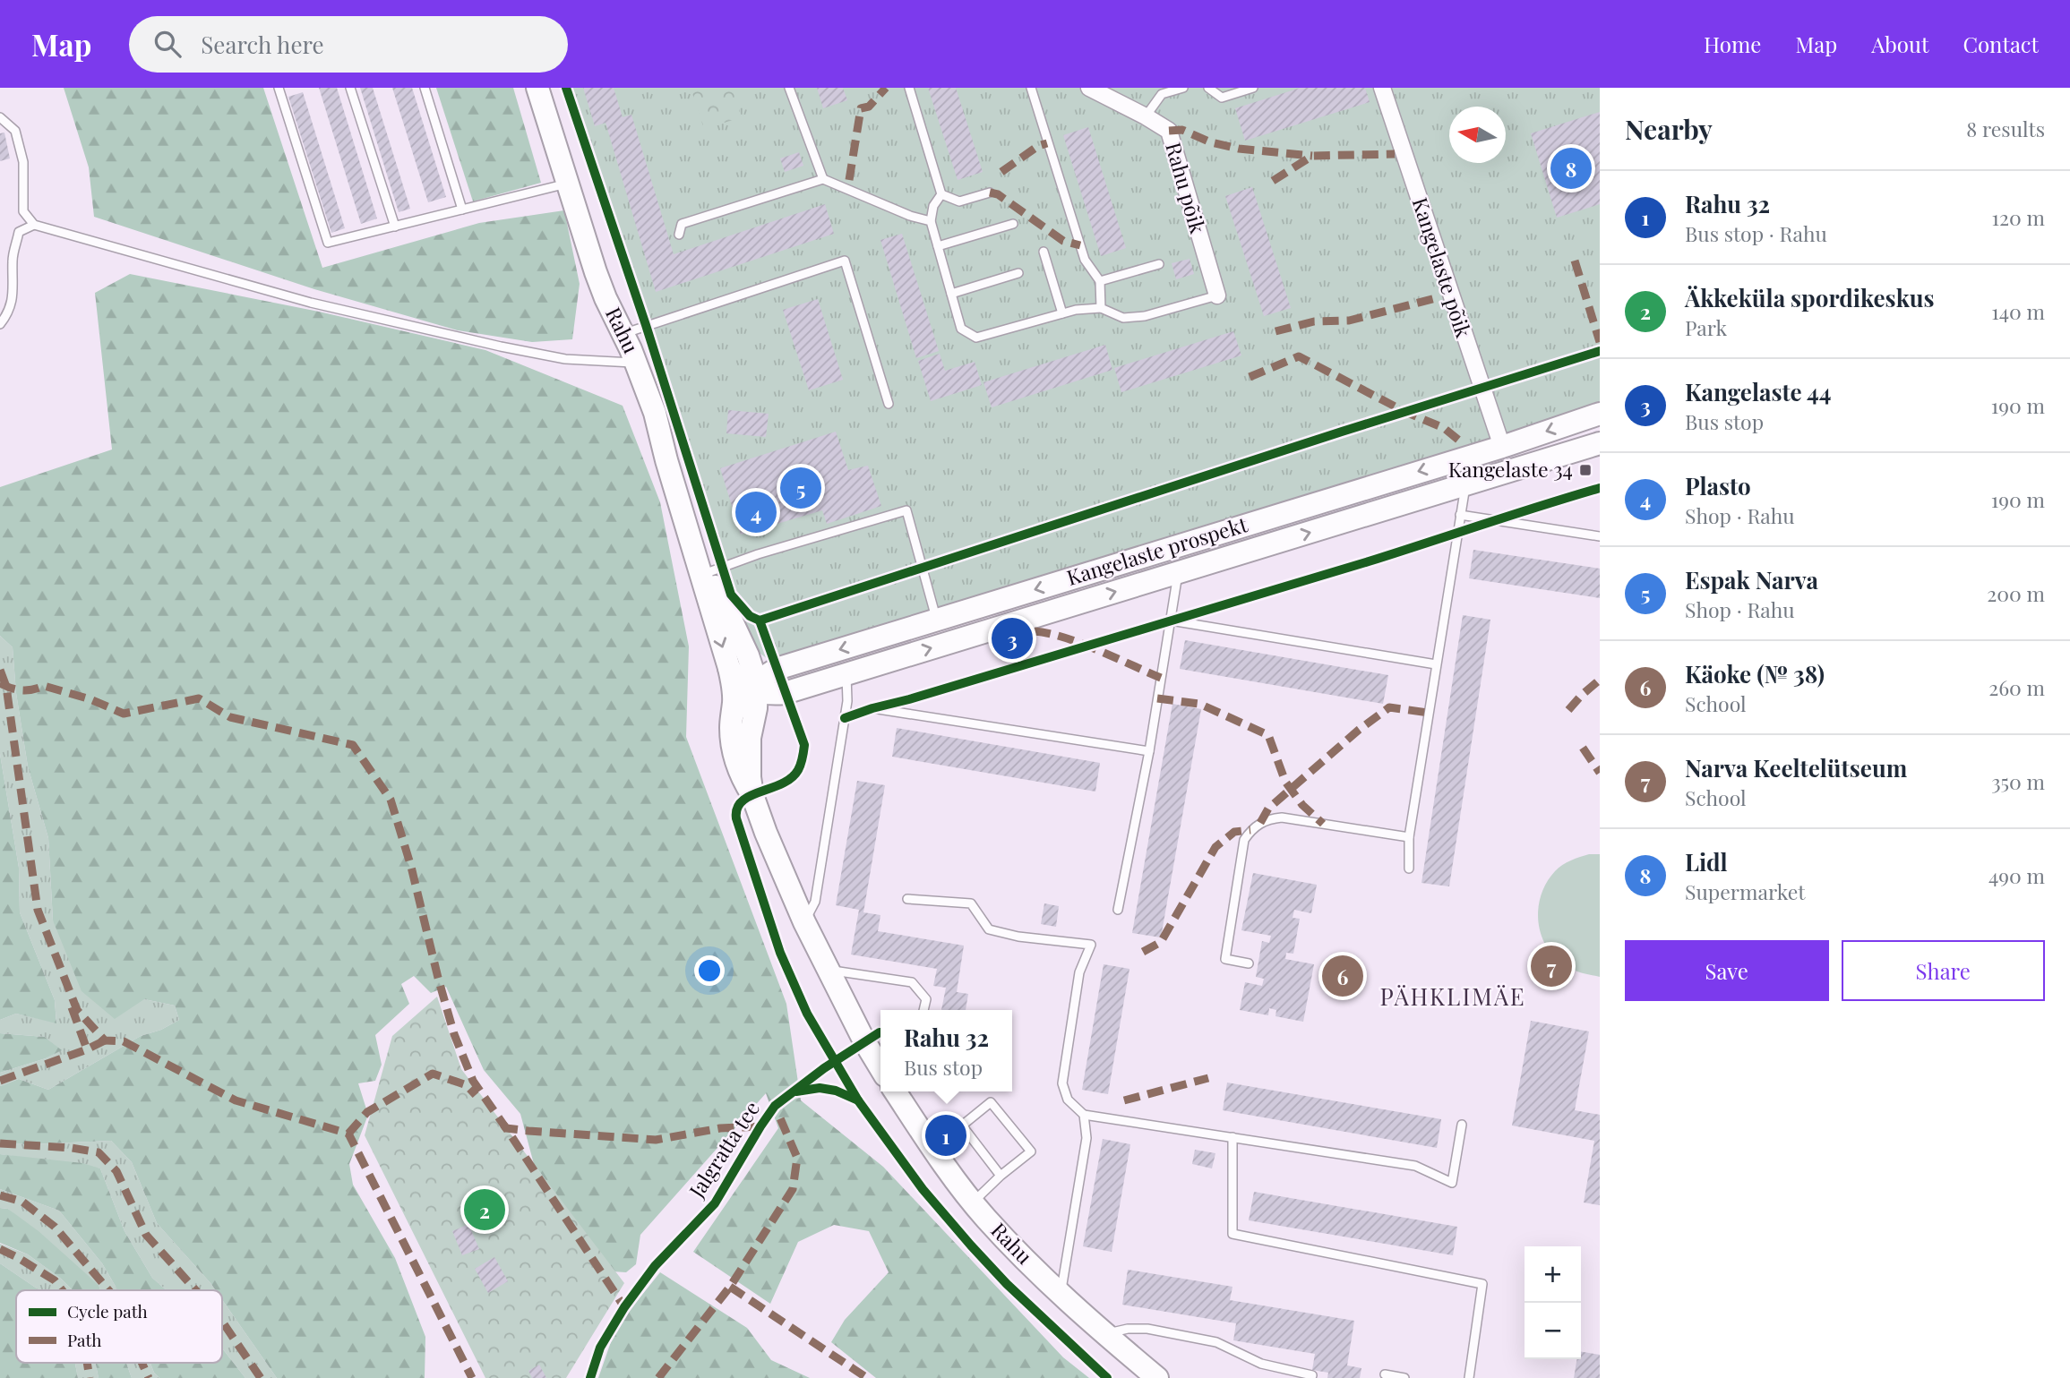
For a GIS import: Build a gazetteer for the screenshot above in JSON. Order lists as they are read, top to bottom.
{
  "streets": {
    "main road": ["Rahu", "Kangelaste prospekt"],
    "street": ["Rahu põik", "Kangelaste põik"],
    "cycle path": ["Jalgratta tee"]
  },
  "crossings": [
    ["Kangelaste põik", "Kangelaste prospekt"],
    ["Rahu", "Kangelaste prospekt"]
  ],
  "districts": ["PÄHKLIMÄE"],
  "places": {
    "transit": ["Kangelaste 34"]
  },
  "legend": ["Cycle path", "Path"],
  "north": "left",
  "page": {
    "header": "Map",
    "search": "Search here",
    "nav": [
      "Home",
      "Map",
      "About",
      "Contact"
    ],
    "heading": ["Nearby", "8 results"],
    "pins": [
      "8",
      "5",
      "4",
      "3",
      "7",
      "6",
      "1",
      "2"
    ],
    "list": [
      {
        "mark": "1",
        "name": "Rahu 32",
        "note": "Bus stop · Rahu",
        "value": "120 m"
      },
      {
        "mark": "2",
        "name": "Äkkeküla spordikeskus",
        "note": "Park",
        "value": "140 m"
      },
      {
        "mark": "3",
        "name": "Kangelaste 44",
        "note": "Bus stop",
        "value": "190 m"
      },
      {
        "mark": "4",
        "name": "Plasto",
        "note": "Shop · Rahu",
        "value": "190 m"
      },
      {
        "mark": "5",
        "name": "Espak Narva",
        "note": "Shop · Rahu",
        "value": "200 m"
      },
      {
        "mark": "6",
        "name": "Käoke (№ 38)",
        "note": "School",
        "value": "260 m"
      },
      {
        "mark": "7",
        "name": "Narva Keeltelütseum",
        "note": "School",
        "value": "350 m"
      },
      {
        "mark": "8",
        "name": "Lidl",
        "note": "Supermarket",
        "value": "490 m"
      }
    ],
    "buttons": ["Save", "Share"],
    "popup": ["Rahu 32", "Bus stop"],
    "map_buttons": ["+", "−"]
  }
}
